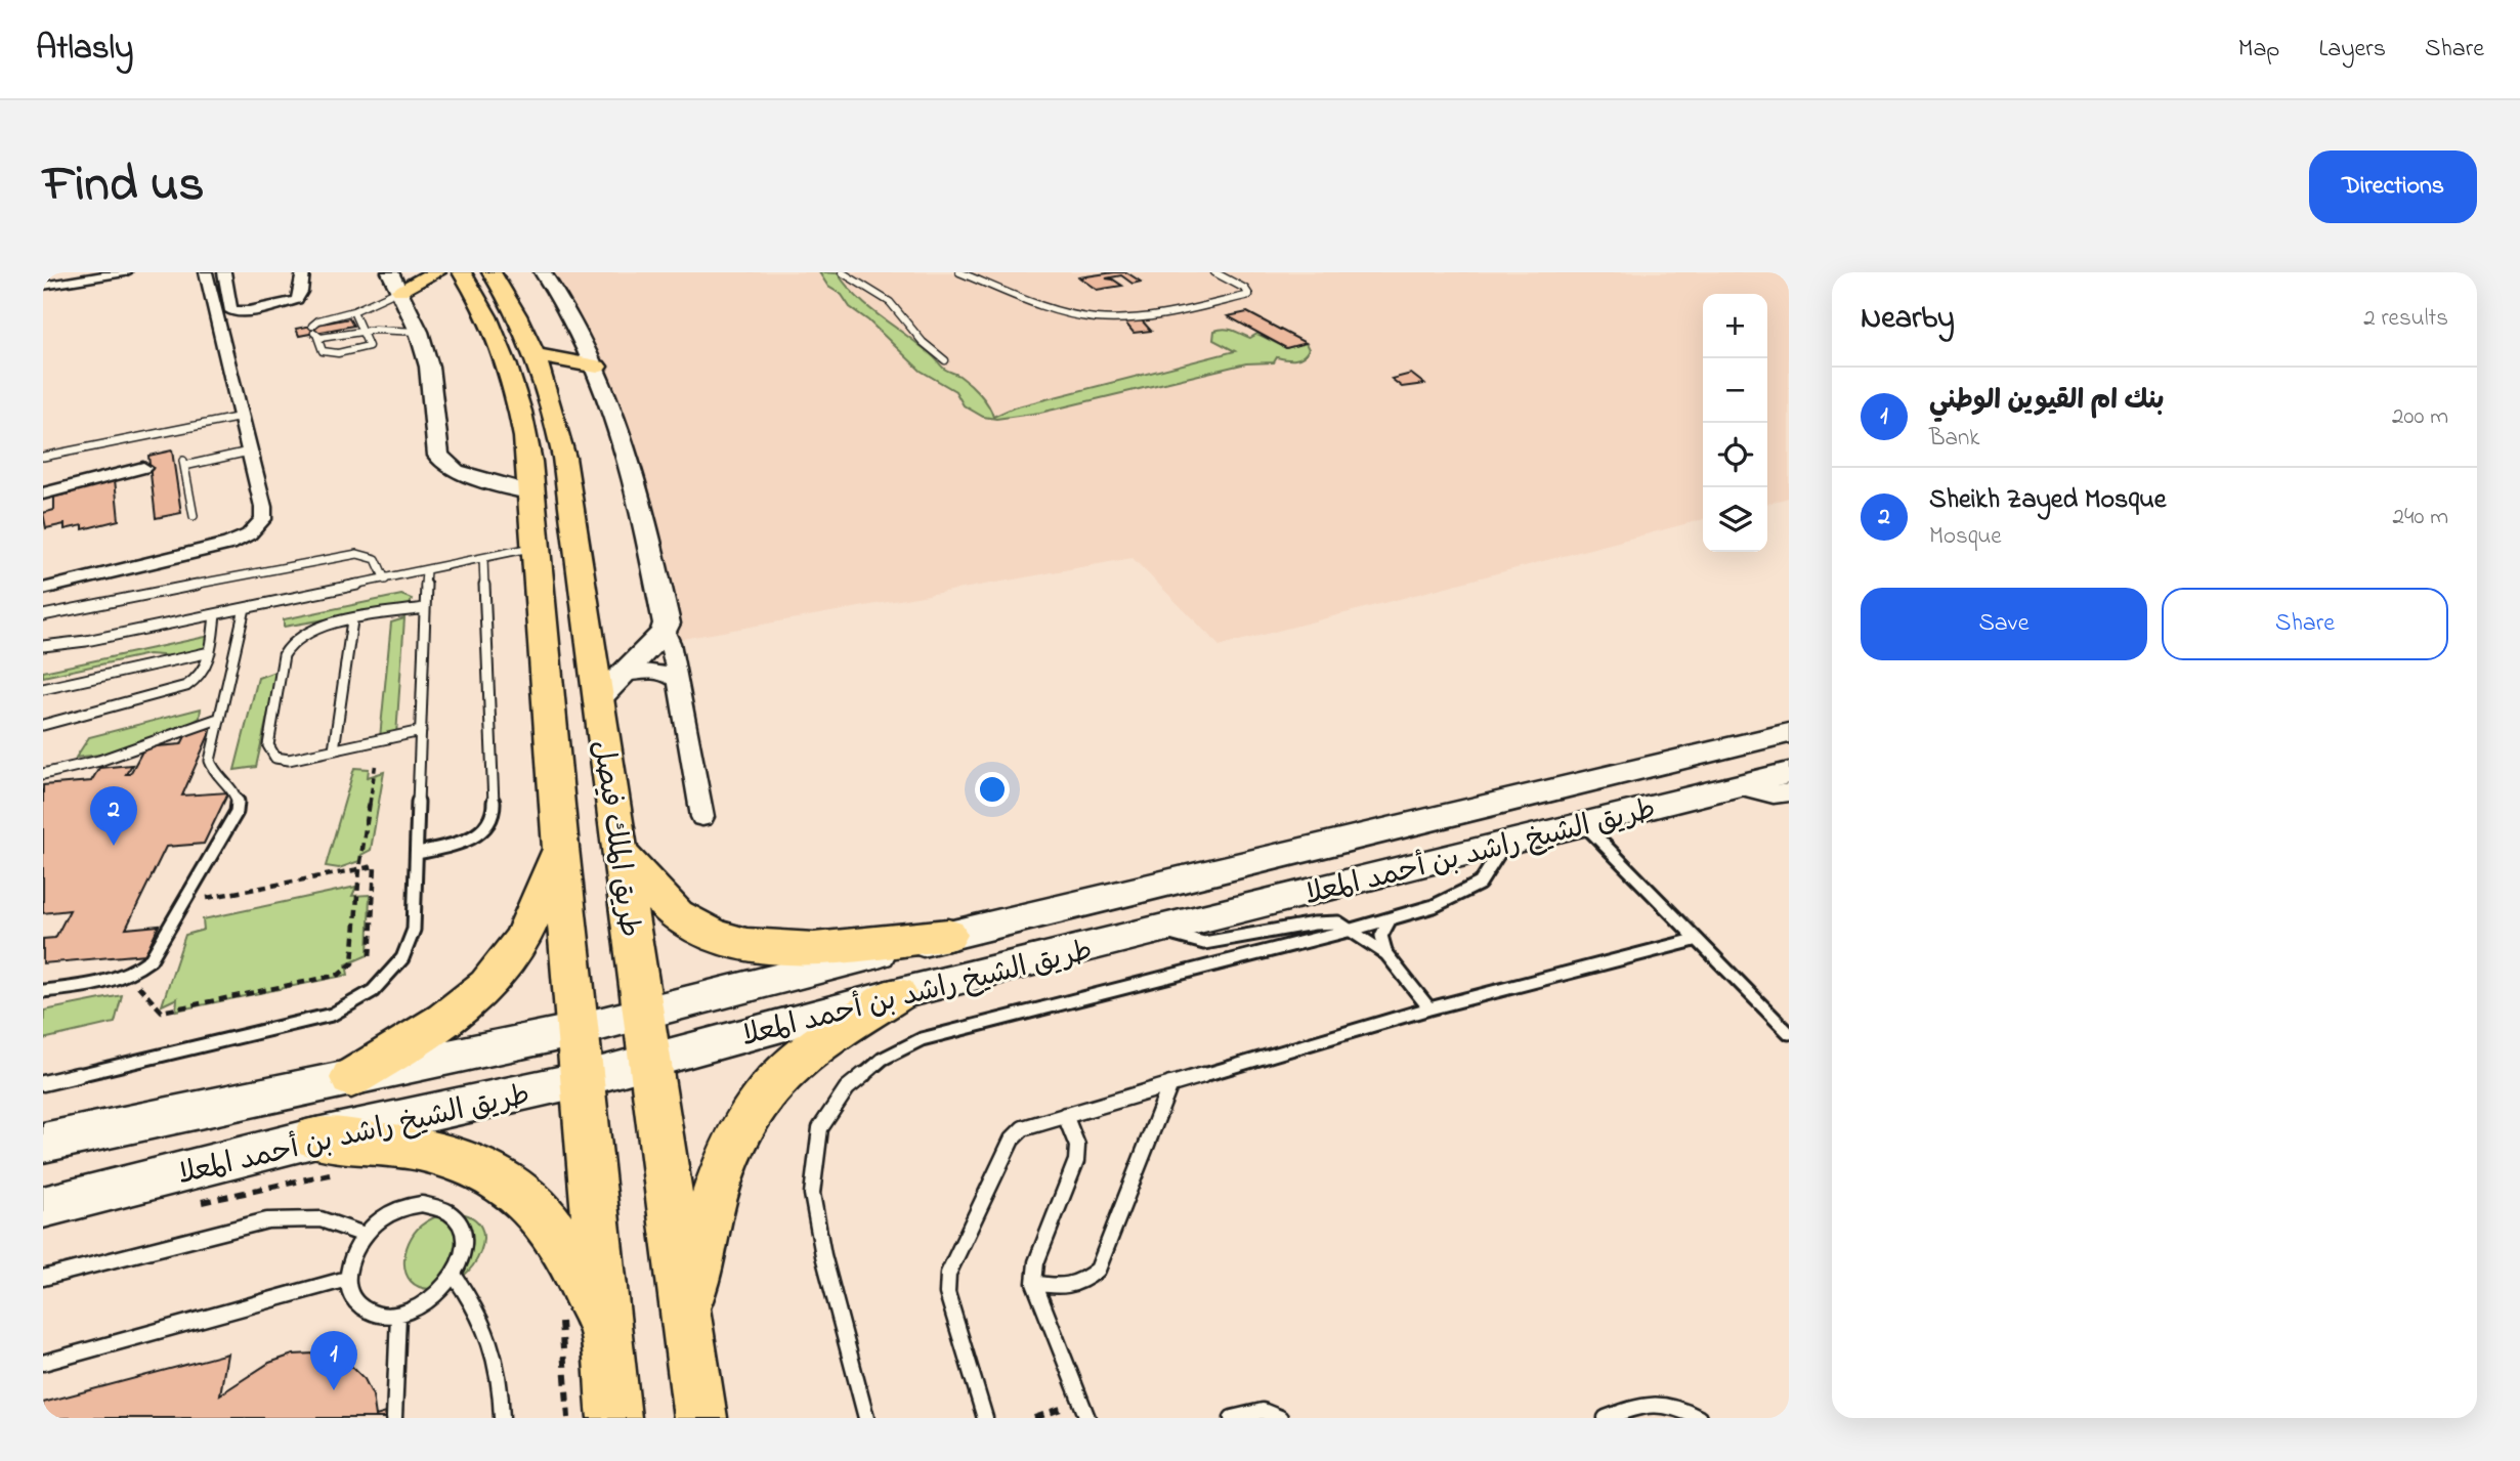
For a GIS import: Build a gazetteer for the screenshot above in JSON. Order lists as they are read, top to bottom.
{
  "streets": {
    "main road": ["طريق الملك فيصل"],
    "street": ["طريق الشيخ راشد بن أحمد المعلا"]
  },
  "crossings": [
    ["طريق الملك فيصل", "طريق الشيخ راشد بن أحمد المعلا"]
  ],
  "page": {
    "header": "Atlasly",
    "nav": ["Map", "Layers", "Share"],
    "title": "Find us",
    "buttons": [
      "Directions",
      ["Save", "Share"]
    ],
    "heading": ["Nearby", "2 results"],
    "map_buttons": ["+", "−"],
    "list": [
      {
        "mark": "1",
        "name": "بنك ام القيوين الوطني",
        "note": "Bank",
        "value": "200 m"
      },
      {
        "mark": "2",
        "name": "Sheikh Zayed Mosque",
        "note": "Mosque",
        "value": "240 m"
      }
    ],
    "pins": ["2", "1"]
  }
}
